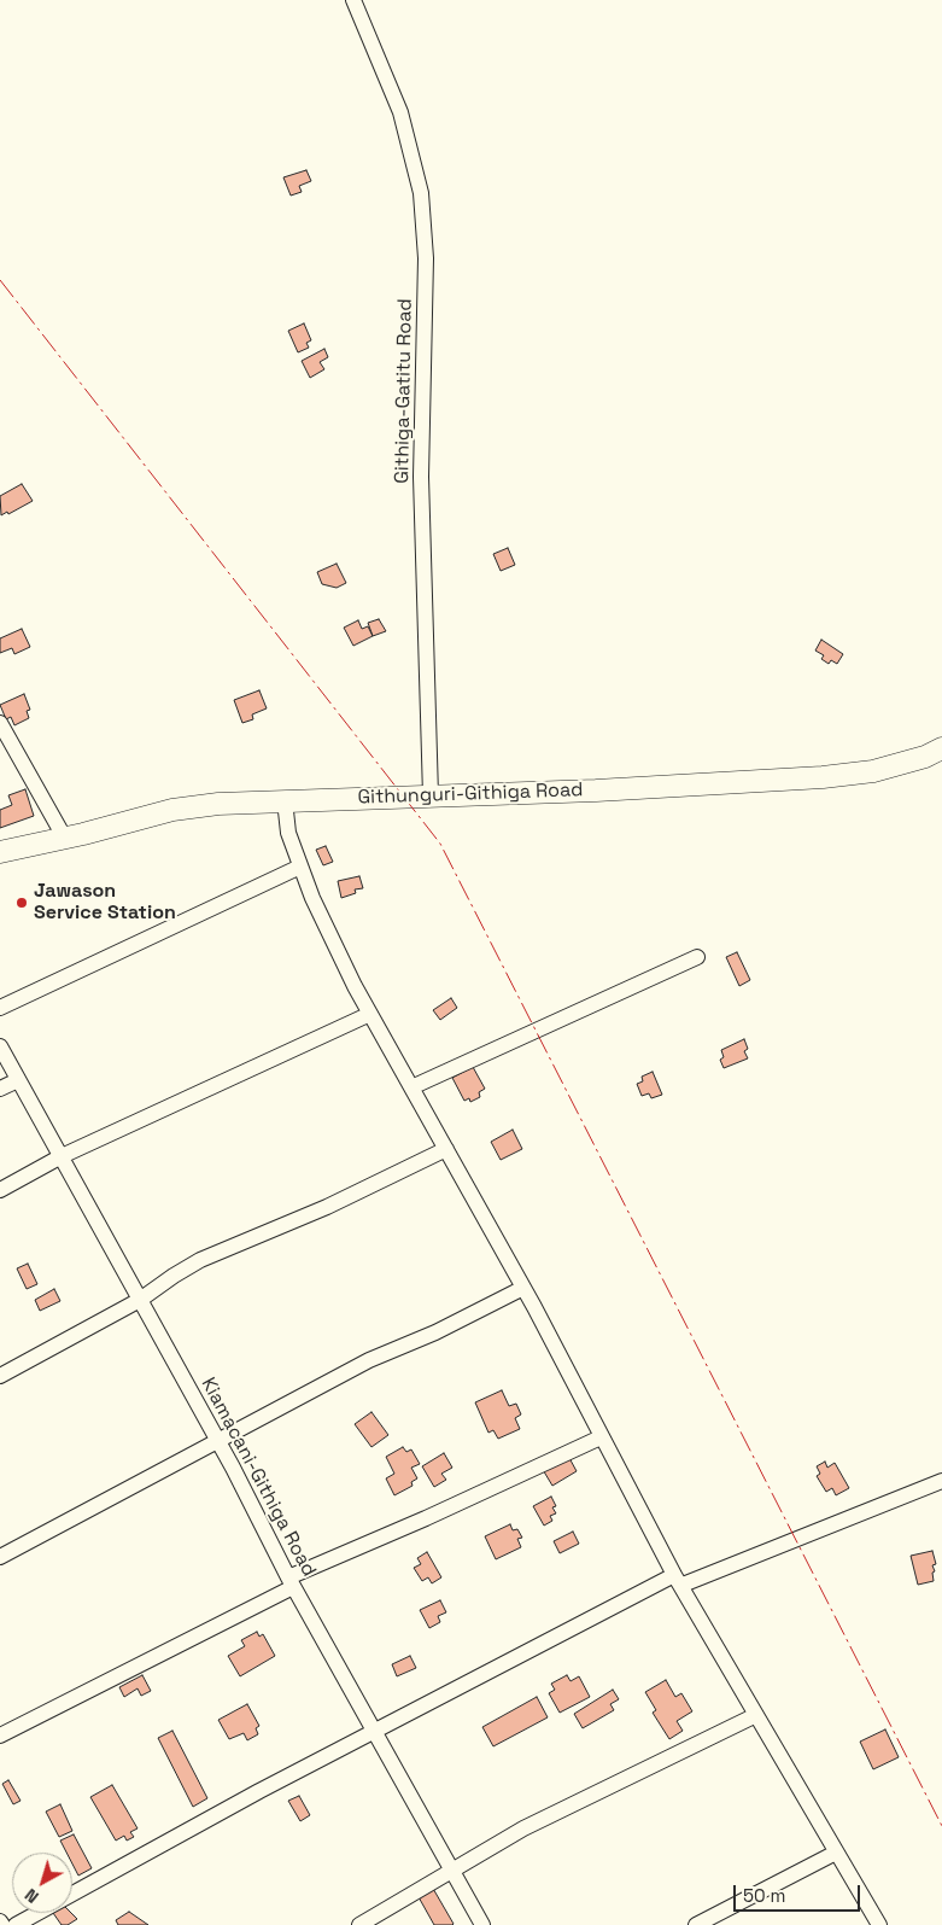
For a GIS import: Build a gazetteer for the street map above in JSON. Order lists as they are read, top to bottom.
{
  "streets": {
    "street": ["Githiga-Gatitu Road", "Githunguri-Githiga Road", "Kiamacani-Githiga Road"]
  },
  "crossings": [
    ["Githiga-Gatitu Road", "Githunguri-Githiga Road"]
  ],
  "places": ["Jawason Service Station"],
  "scale_bar": "50 m",
  "north": "bottom left"
}
